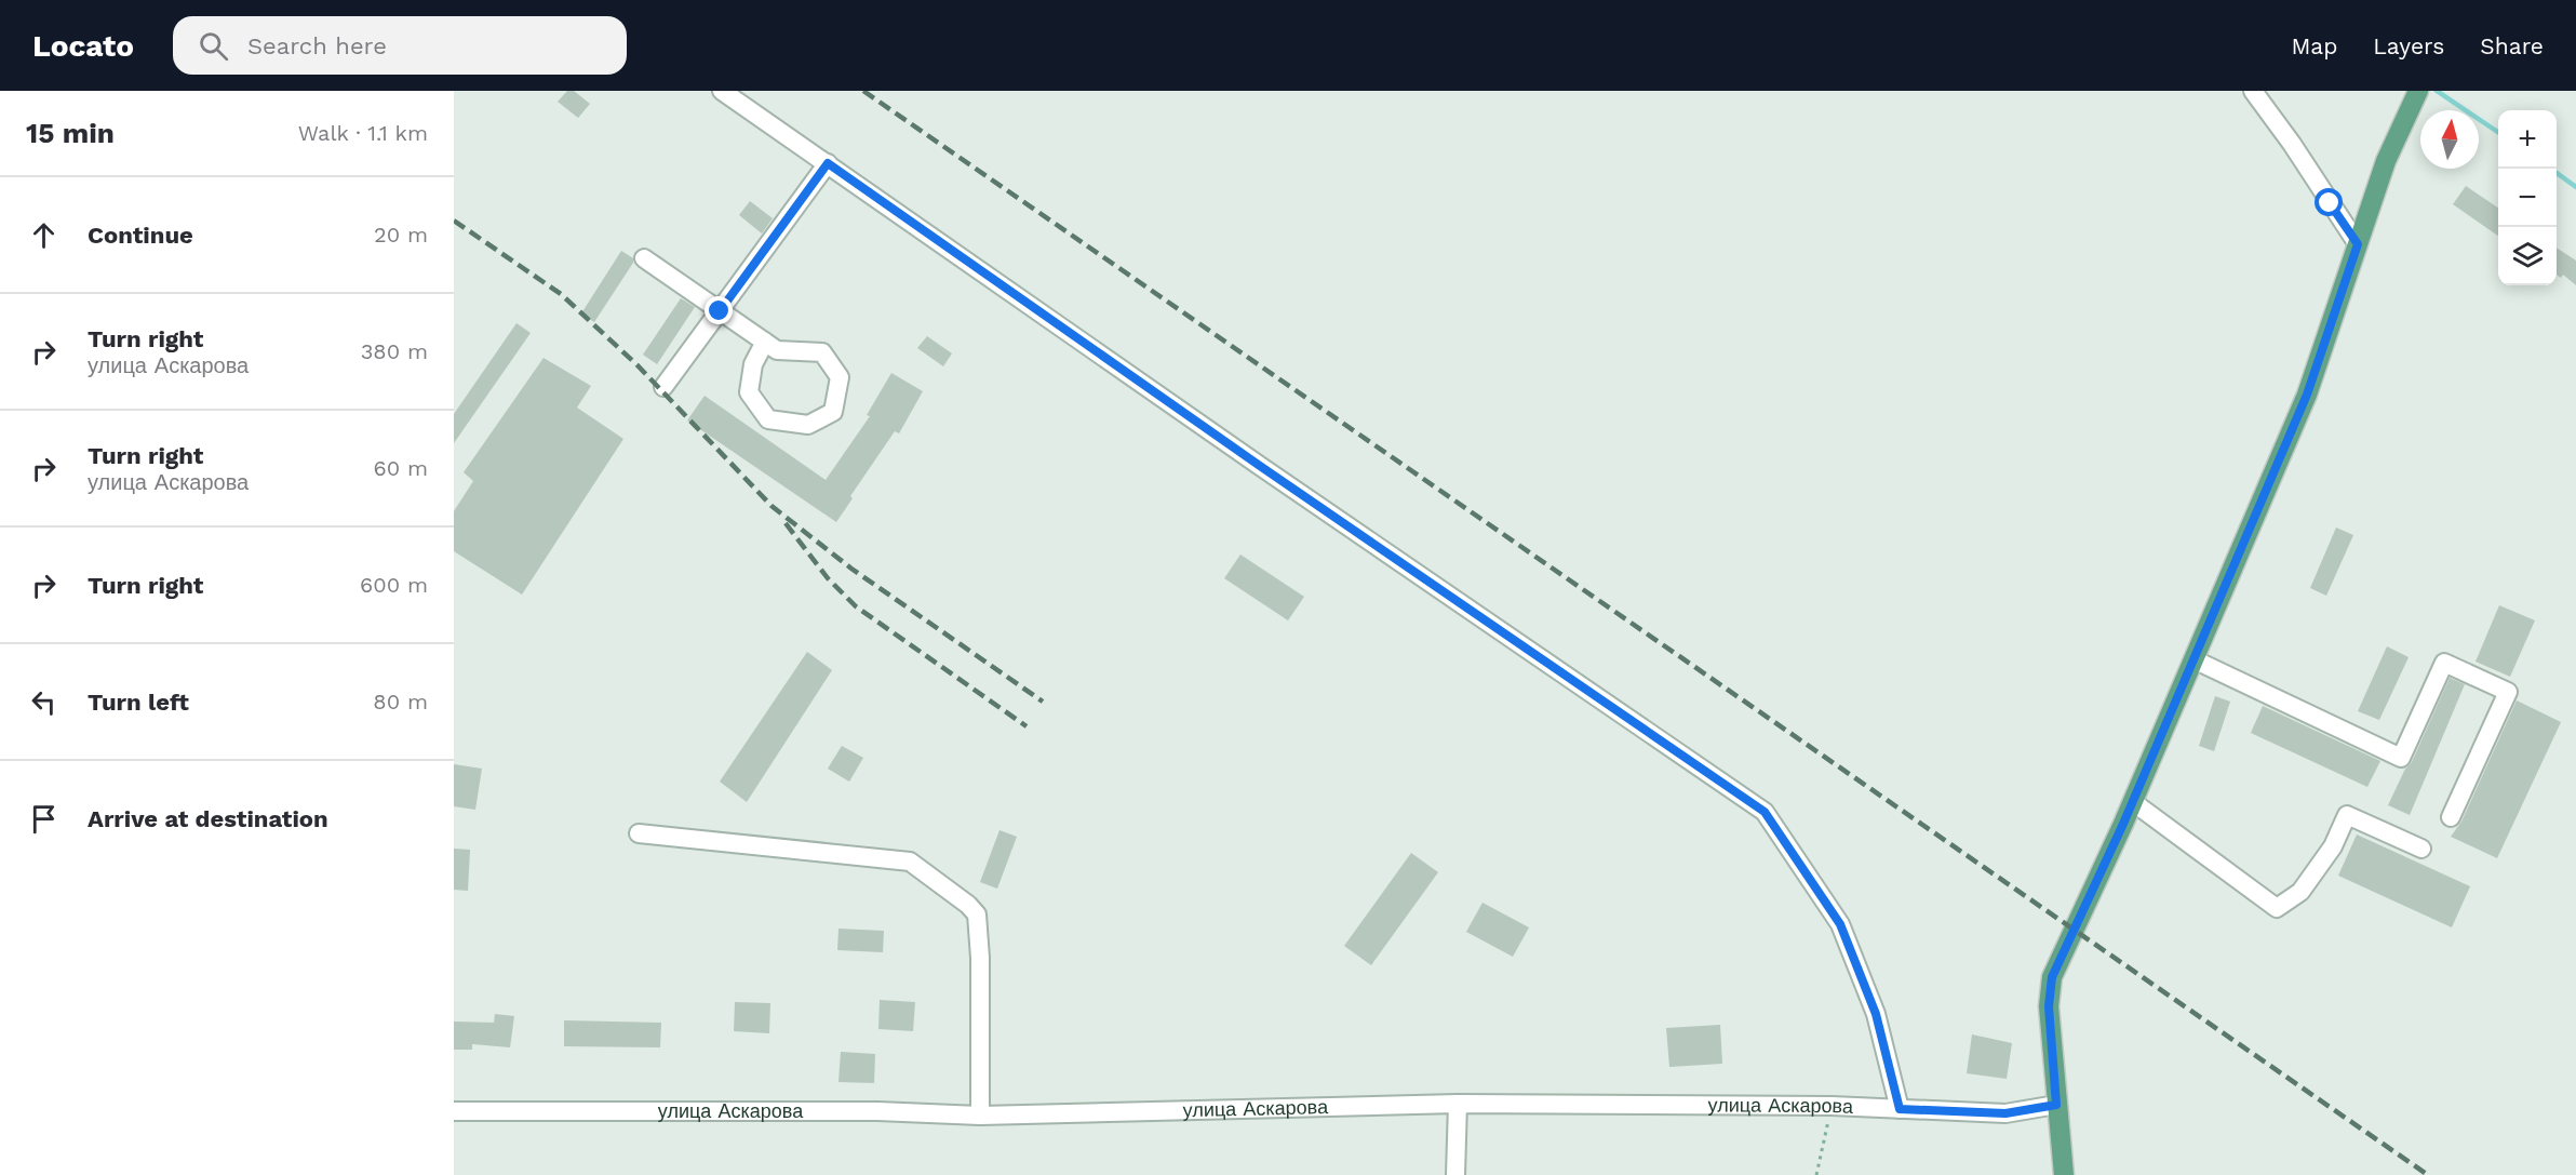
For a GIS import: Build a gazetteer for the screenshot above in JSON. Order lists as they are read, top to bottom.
{
  "streets": {
    "street": ["улица Аскарова"]
  },
  "north": "top",
  "page": {
    "header": "Locato",
    "search": "Search here",
    "nav": ["Map", "Layers", "Share"],
    "heading": ["15 min", "Walk · 1.1 km"],
    "map_buttons": ["+", "−"],
    "list": [
      ["Continue", "20 m"],
      ["Turn right", "улица Аскарова", "380 m"],
      ["Turn right", "улица Аскарова", "60 m"],
      ["Turn right", "600 m"],
      ["Turn left", "80 m"],
      "Arrive at destination"
    ]
  }
}
